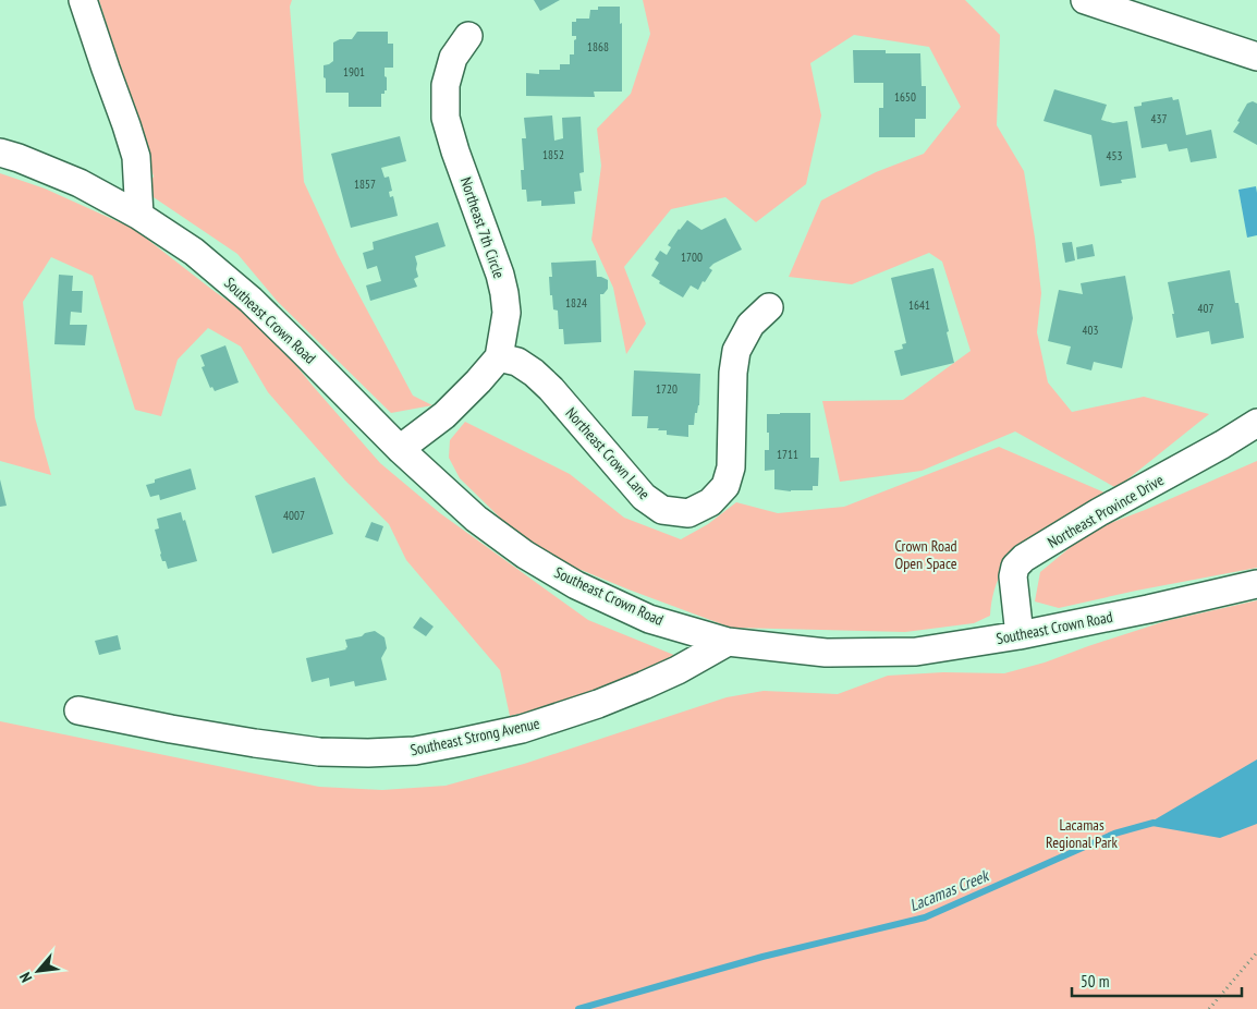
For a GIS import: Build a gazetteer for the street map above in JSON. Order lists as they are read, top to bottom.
{
  "streets": {
    "street": [
      "Northeast 7th Circle",
      "Southeast Crown Road",
      "Northeast Crown Lane",
      "Northeast Province Drive",
      "Southeast Strong Avenue"
    ]
  },
  "crossings": [
    ["Northeast 7th Circle", "Northeast Crown Lane"],
    ["Southeast Crown Road", "Northeast Province Drive"],
    ["Southeast Crown Road", "Southeast Strong Avenue"]
  ],
  "water": ["Lacamas Creek"],
  "parks": ["Crown Road Open Space", "Lacamas Regional Park"],
  "house_numbers": [
    "1868",
    "1901",
    "1650",
    "437",
    "1852",
    "453",
    "1857",
    "1700",
    "1824",
    "1641",
    "407",
    "403",
    "1720",
    "1711",
    "4007"
  ],
  "scale_bar": "50 m",
  "north": "bottom left"
}
